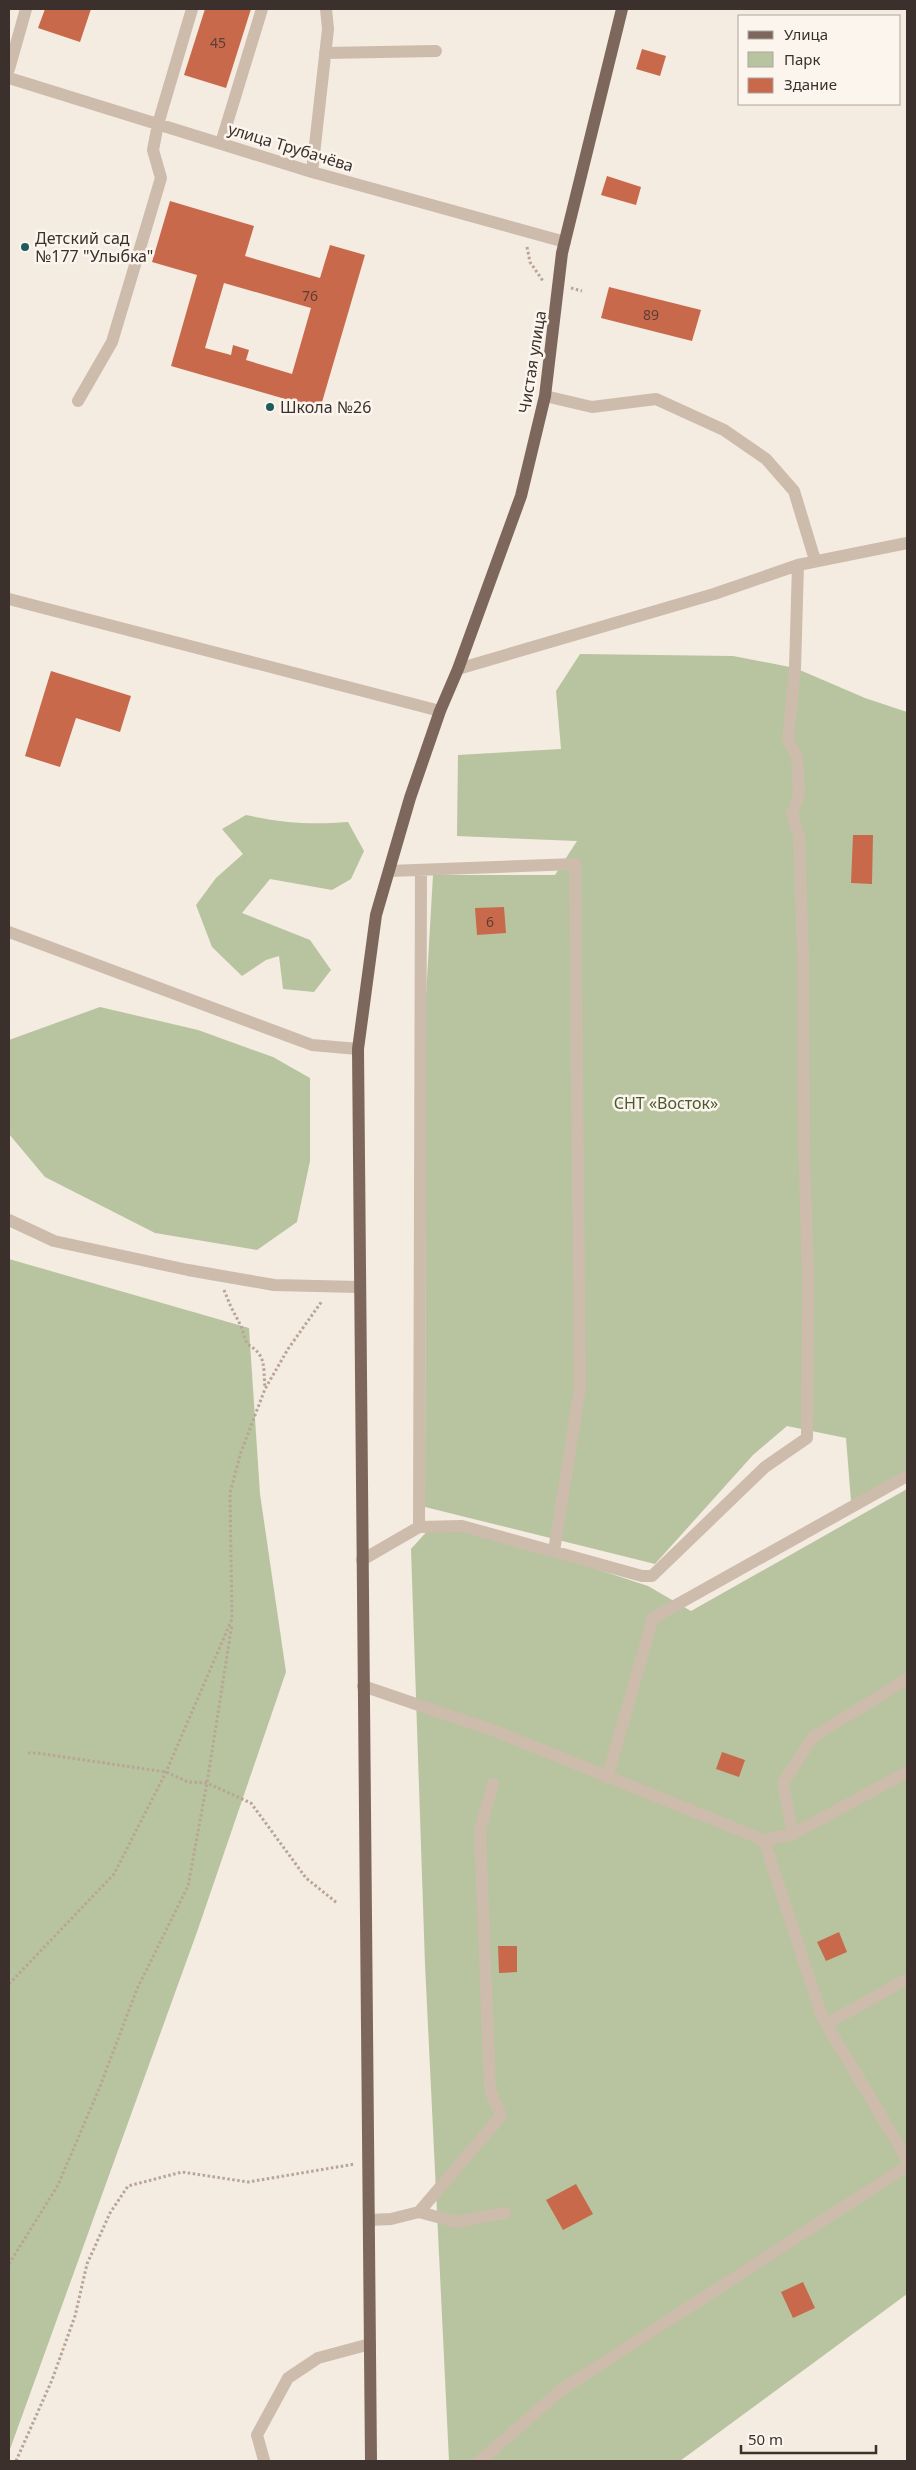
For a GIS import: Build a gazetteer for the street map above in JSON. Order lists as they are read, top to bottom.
{
  "streets": {
    "main road": ["Чистая улица"],
    "street": ["улица Трубачёва"]
  },
  "crossings": [
    ["улица Трубачёва", "Чистая улица"]
  ],
  "parks": ["СНТ «Восток»"],
  "places": ["Детский сад №177 \"Улыбка\"", "Школа №26"],
  "house_numbers": [
    "45",
    "76",
    "89",
    "6"
  ],
  "legend": ["Улица", "Парк", "Здание"],
  "scale_bar": "50 m"
}
